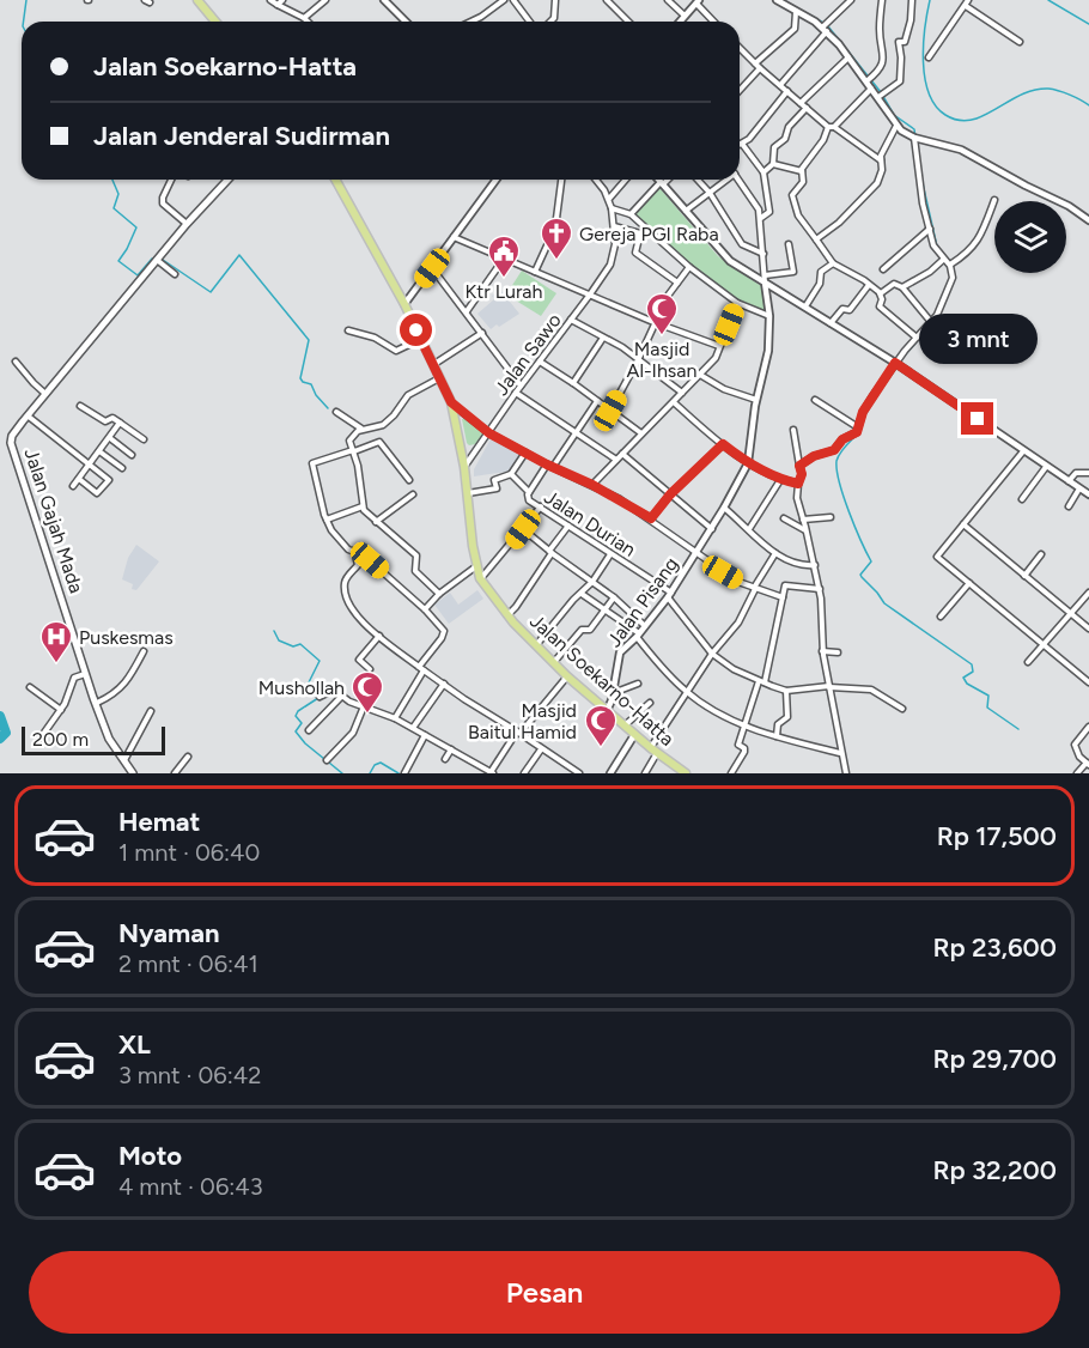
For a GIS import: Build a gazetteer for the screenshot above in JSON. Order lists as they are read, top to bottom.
{
  "streets": {
    "highway": ["Jalan Soekarno-Hatta"],
    "main road": ["Jalan Gajah Mada"],
    "street": ["Jalan Sawo", "Jalan Durian", "Jalan Pisang"]
  },
  "crossings": [
    ["Jalan Sawo", "Jalan Soekarno-Hatta"],
    ["Jalan Durian", "Jalan Pisang"],
    ["Jalan Pisang", "Jalan Soekarno-Hatta"]
  ],
  "places": {
    "church": ["Gereja PGI Raba"],
    "public building": ["Ktr Lurah"],
    "mosque": ["Masjid Al-Ihsan", "Mushollah", "Masjid Baitul Hamid"],
    "hospital": ["Puskesmas"]
  },
  "scale_bar": "200 m",
  "page": {
    "banner": ["Jalan Soekarno-Hatta", "Jalan Jenderal Sudirman"],
    "bubble": "3 mnt",
    "scale": "200 m",
    "list": [
      {
        "name": "Hemat",
        "note": "1 mnt · 06:40",
        "value": "Rp 17,500"
      },
      {
        "name": "Nyaman",
        "note": "2 mnt · 06:41",
        "value": "Rp 23,600"
      },
      {
        "name": "XL",
        "note": "3 mnt · 06:42",
        "value": "Rp 29,700"
      },
      {
        "name": "Moto",
        "note": "4 mnt · 06:43",
        "value": "Rp 32,200"
      }
    ],
    "buttons": "Pesan"
  }
}
